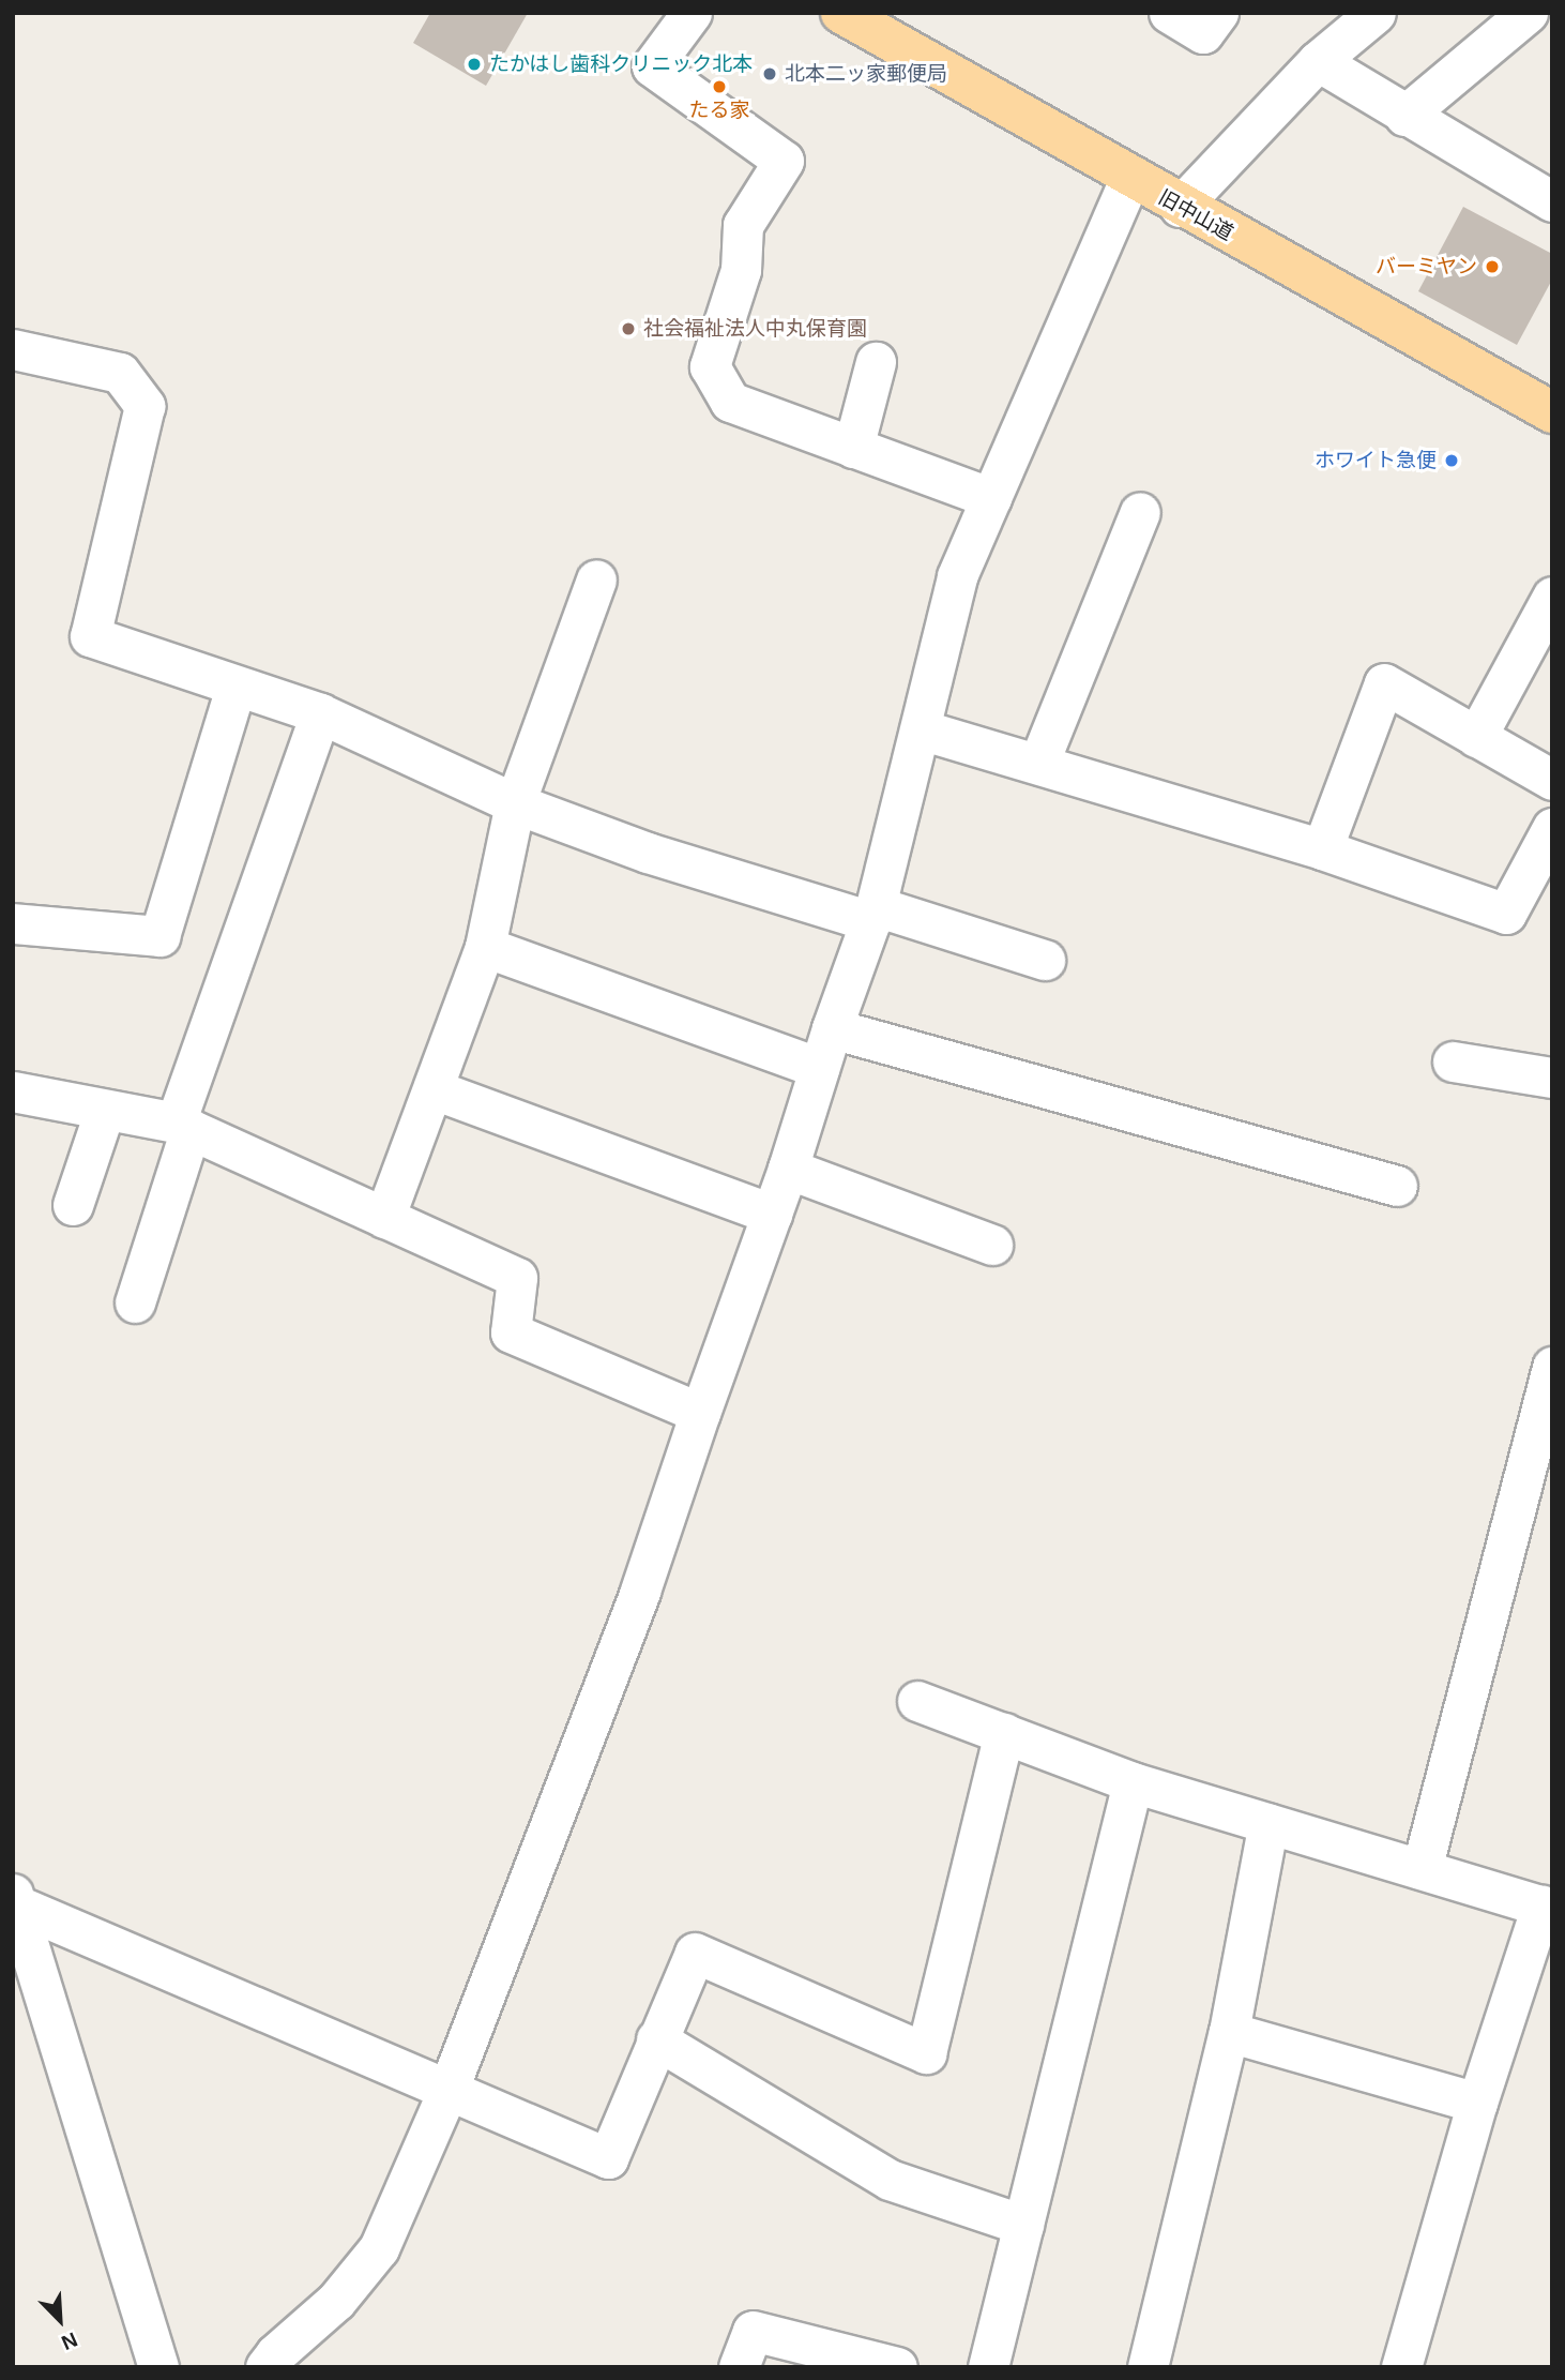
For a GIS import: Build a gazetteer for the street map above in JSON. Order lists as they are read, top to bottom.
{
  "streets": {
    "main road": ["旧中山道"]
  },
  "places": [
    "たかはし歯科クリニック北本",
    "北本二ッ家郵便局",
    "たる家",
    "バーミヤン",
    "社会福祉法人中丸保育園",
    "ホワイト急便"
  ],
  "north": "bottom right"
}
